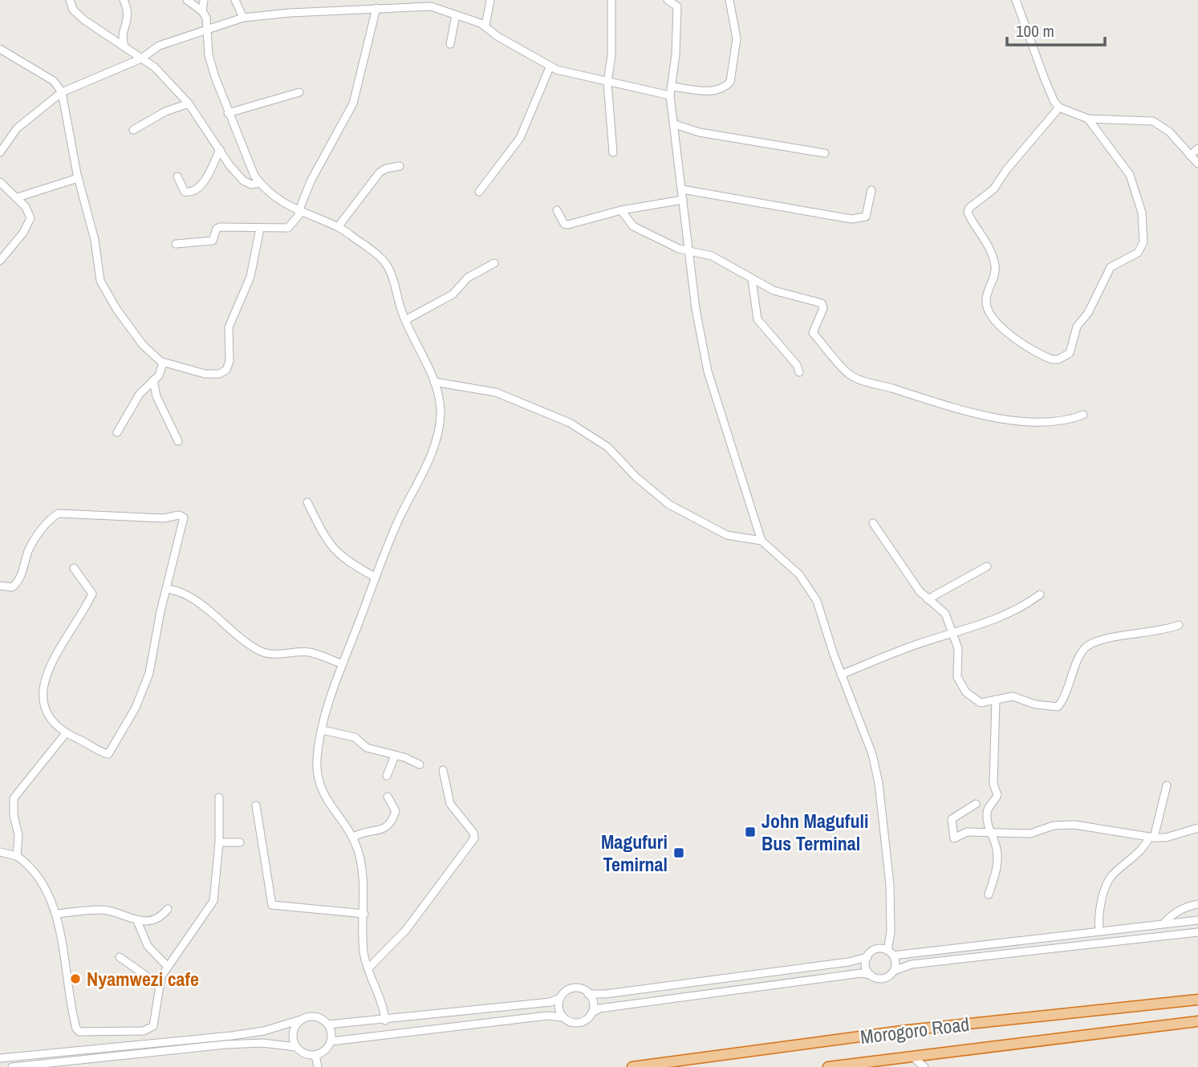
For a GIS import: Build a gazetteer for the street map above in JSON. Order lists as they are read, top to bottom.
{
  "streets": {
    "highway": ["Morogoro Road"]
  },
  "places": {
    "transit": ["John Magufuli Bus Terminal", "Magufuri Temirnal"],
    "other": ["Nyamwezi cafe"]
  },
  "scale_bar": "100 m"
}
